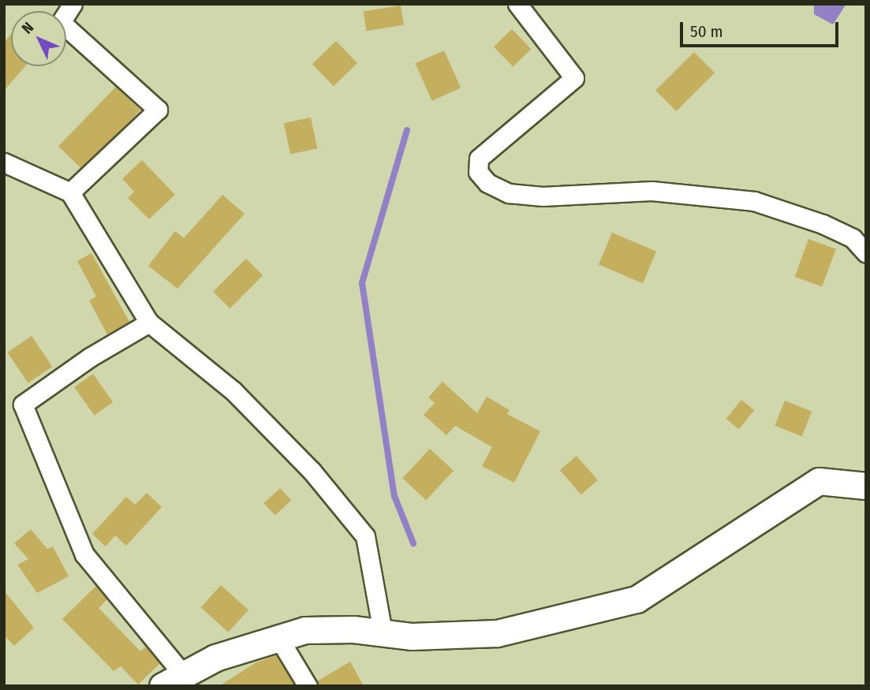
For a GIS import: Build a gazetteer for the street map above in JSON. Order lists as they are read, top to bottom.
{
  "scale_bar": "50 m",
  "north": "top left"
}
